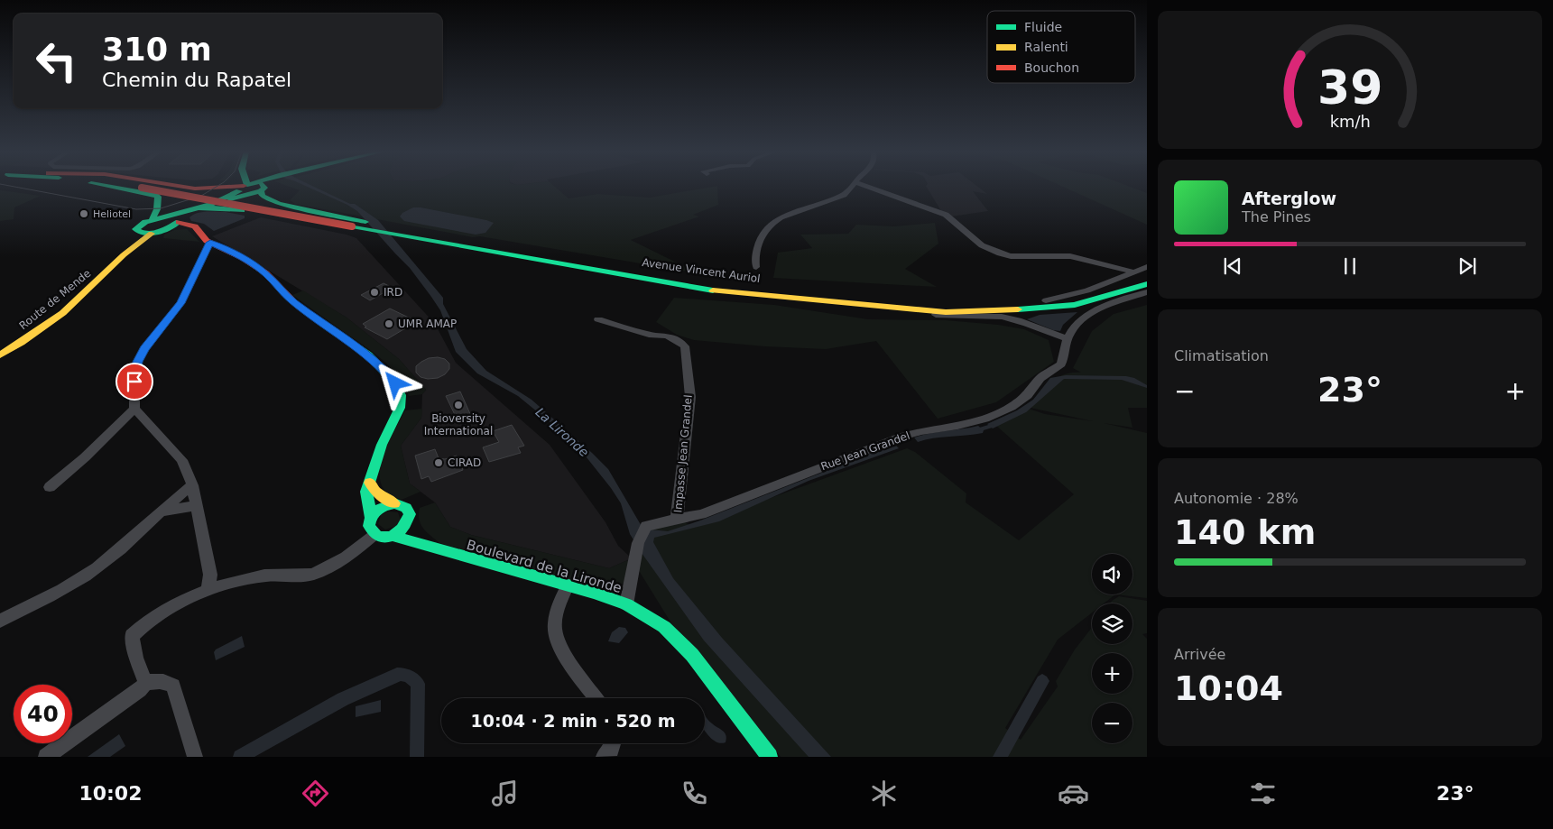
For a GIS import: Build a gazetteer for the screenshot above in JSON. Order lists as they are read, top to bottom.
{
  "streets": {
    "main road": ["Avenue Vincent Auriol", "Route de Mende", "Boulevard de la Lironde"],
    "street": ["Rue Jean Grandel", "Impasse Jean Grandel"]
  },
  "crossings": [
    ["Avenue Vincent Auriol", "Rue Jean Grandel"],
    ["Rue Jean Grandel", "Impasse Jean Grandel"],
    ["Rue Jean Grandel", "Boulevard de la Lironde"]
  ],
  "water": ["La Lironde"],
  "places": [
    "Heliotel",
    "IRD",
    "UMR AMAP",
    "Bioversity International",
    "CIRAD"
  ],
  "legend": ["Fluide", "Ralenti", "Bouchon"],
  "page": {
    "turn": ["310 m", "Chemin du Rapatel"],
    "song": ["Afterglow", "The Pines"],
    "tile": [
      "Climatisation",
      ["Autonomie · 28%", "140 km"],
      ["Arrivée", "10:04"]
    ],
    "heat": ["−", "23°", "+"],
    "map_buttons": ["+", "−"],
    "limit": "40",
    "trip": "10:04 · 2 min · 520 m",
    "tabs": ["10:02", "23°"],
    "gauge": ["39", "km/h"]
  }
}
